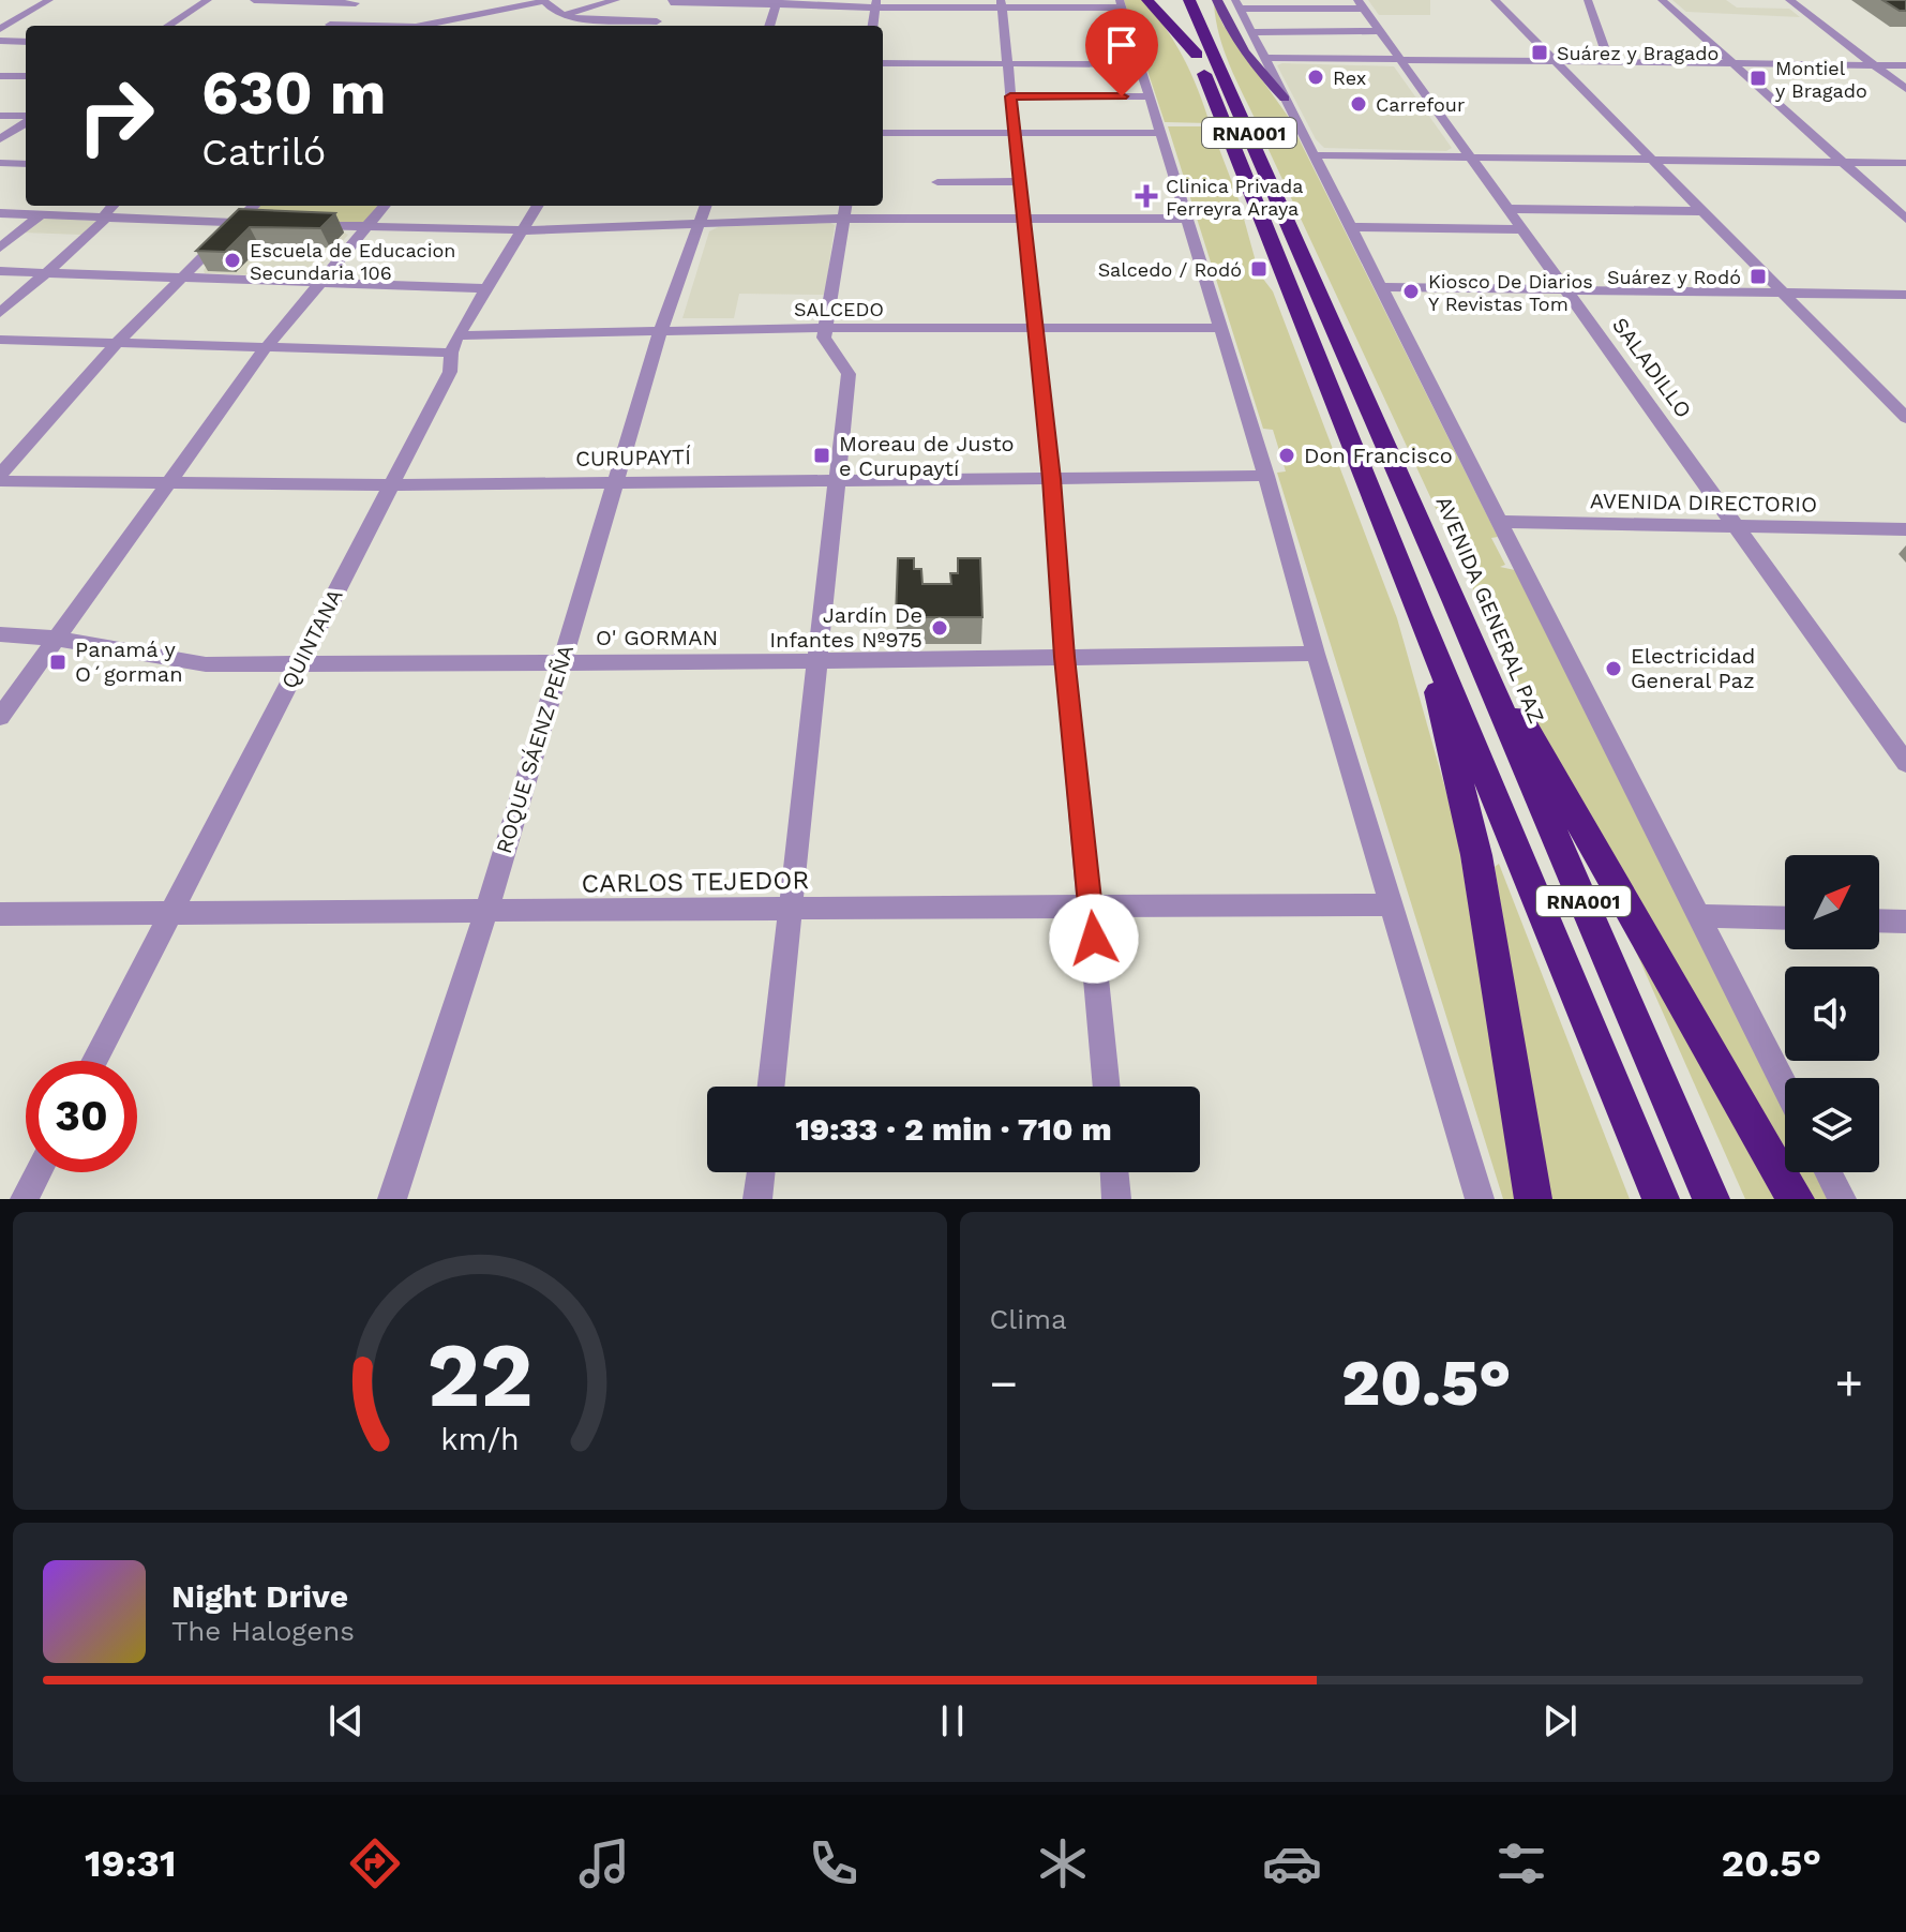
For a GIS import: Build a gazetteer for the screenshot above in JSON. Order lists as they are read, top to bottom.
{
  "streets": {
    "highway": ["RNA001", "AVENIDA GENERAL PAZ"],
    "street": [
      "SALCEDO",
      "SALADILLO",
      "CURUPAYTÍ",
      "AVENIDA DIRECTORIO",
      "O' GORMAN",
      "QUINTANA",
      "ROQUE SÁENZ PEÑA",
      "CARLOS TEJEDOR"
    ]
  },
  "crossings": [
    ["SALCEDO", "QUINTANA"],
    ["SALCEDO", "ROQUE SÁENZ PEÑA"],
    ["SALADILLO", "AVENIDA DIRECTORIO"],
    ["CURUPAYTÍ", "QUINTANA"],
    ["CURUPAYTÍ", "ROQUE SÁENZ PEÑA"],
    ["AVENIDA DIRECTORIO", "AVENIDA GENERAL PAZ"],
    ["O' GORMAN", "QUINTANA"],
    ["O' GORMAN", "ROQUE SÁENZ PEÑA"],
    ["QUINTANA", "CARLOS TEJEDOR"],
    ["ROQUE SÁENZ PEÑA", "CARLOS TEJEDOR"]
  ],
  "places": {
    "transit": [
      "Suárez y Bragado",
      "Montiel y Bragado",
      "Salcedo / Rodó",
      "Suárez y Rodó",
      "Moreau de Justo e Curupaytí",
      "Panamá y O´gorman"
    ],
    "other": [
      "Rex",
      "Carrefour",
      "Escuela de Educacion Secundaria 106",
      "Kiosco De Diarios Y Revistas Tom",
      "Don Francisco",
      "Jardín De Infantes Nº975",
      "Electricidad General Paz"
    ],
    "health": ["Clinica Privada Ferreyra Araya"]
  },
  "north": "top right",
  "page": {
    "turn": ["630 m", "Catriló"],
    "limit": "30",
    "trip": "19:33 · 2 min · 710 m",
    "tile": "Clima",
    "heat": ["−", "20.5°", "+"],
    "song": ["Night Drive", "The Halogens"],
    "tabs": ["19:31", "20.5°"],
    "gauge": ["22", "km/h"]
  }
}
